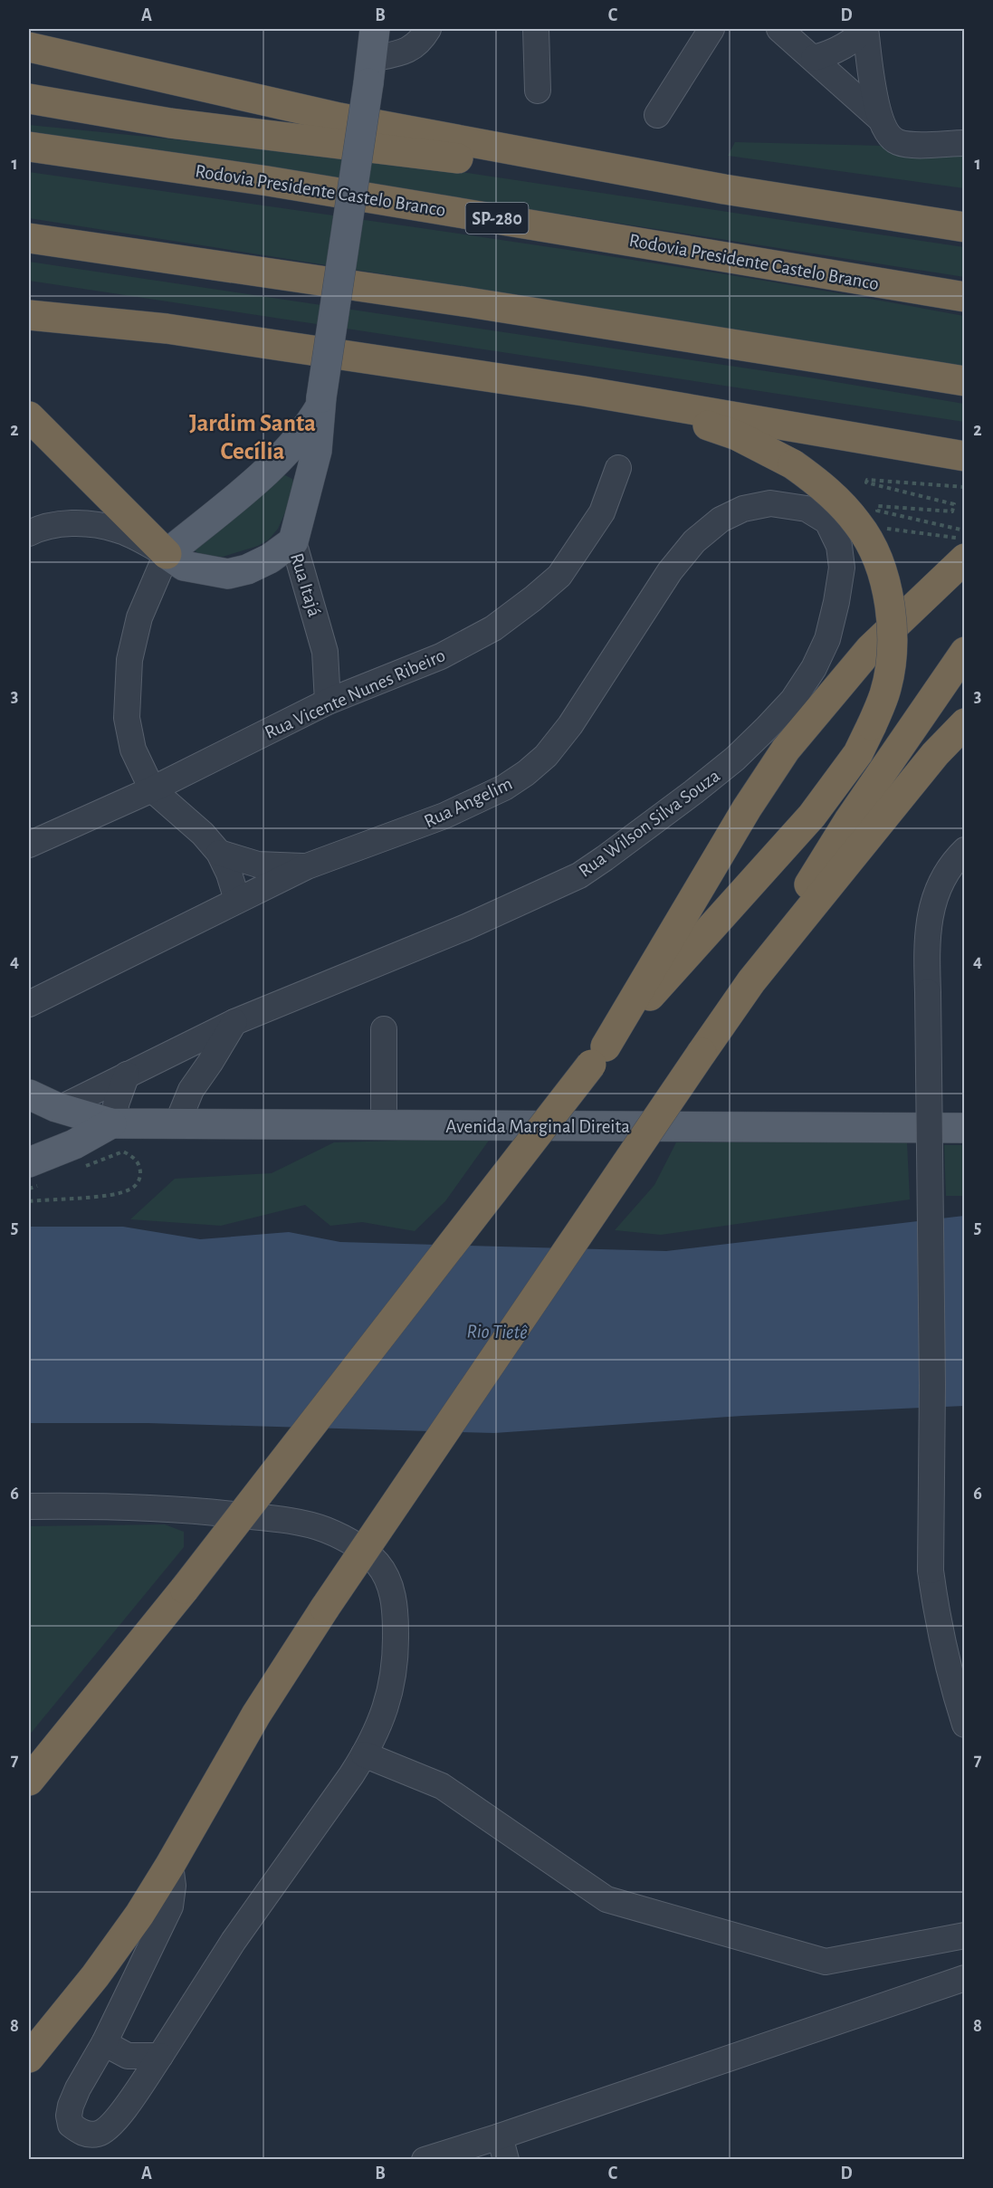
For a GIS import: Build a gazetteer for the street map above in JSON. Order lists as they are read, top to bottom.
{
  "streets": {
    "highway": ["Rodovia Presidente Castelo Branco", "SP-280"],
    "main road": ["Rua Itajá", "Avenida Marginal Direita"],
    "street": ["Rua Vicente Nunes Ribeiro", "Rua Angelim", "Rua Wilson Silva Souza"]
  },
  "crossings": [
    ["Rua Itajá", "Rua Vicente Nunes Ribeiro"],
    ["Rua Angelim", "Rua Wilson Silva Souza"],
    ["Rua Wilson Silva Souza", "Avenida Marginal Direita"]
  ],
  "districts": ["Jardim Santa Cecília"],
  "water": ["Rio Tietê"],
  "grid": {
    "columns": [
      "A",
      "B",
      "C",
      "D"
    ],
    "rows": [
      "1",
      "2",
      "3",
      "4",
      "5",
      "6",
      "7",
      "8"
    ]
  }
}
